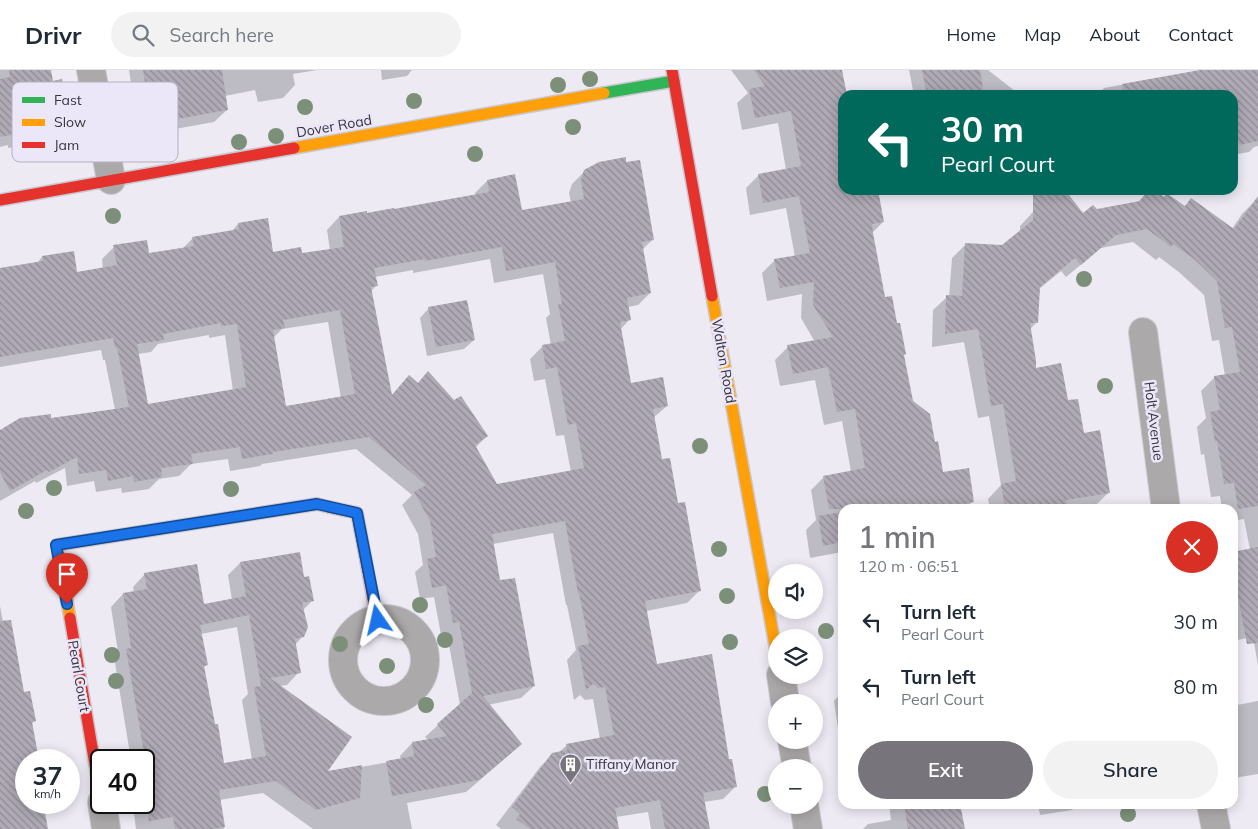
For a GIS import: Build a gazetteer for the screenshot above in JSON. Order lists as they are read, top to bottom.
{
  "streets": {
    "street": [
      "Dover Road",
      "Walton Road",
      "Holt Avenue",
      "Pearl Court"
    ]
  },
  "crossings": [
    ["Dover Road", "Walton Road"]
  ],
  "places": {
    "building": ["Tiffany Manor"]
  },
  "legend": ["Fast", "Slow", "Jam"],
  "page": {
    "header": "Drivr",
    "search": "Search here",
    "nav": [
      "Home",
      "Map",
      "About",
      "Contact"
    ],
    "turn": ["30 m", "Pearl Court"],
    "heading": ["1 min", "120 m · 06:51"],
    "map_buttons": ["+", "−"],
    "list": [
      {
        "name": "Turn left",
        "note": "Pearl Court",
        "value": "30 m"
      },
      {
        "name": "Turn left",
        "note": "Pearl Court",
        "value": "80 m"
      }
    ],
    "buttons": ["Exit", "Share"],
    "speed": "37 km/h",
    "limit": "40"
  }
}
